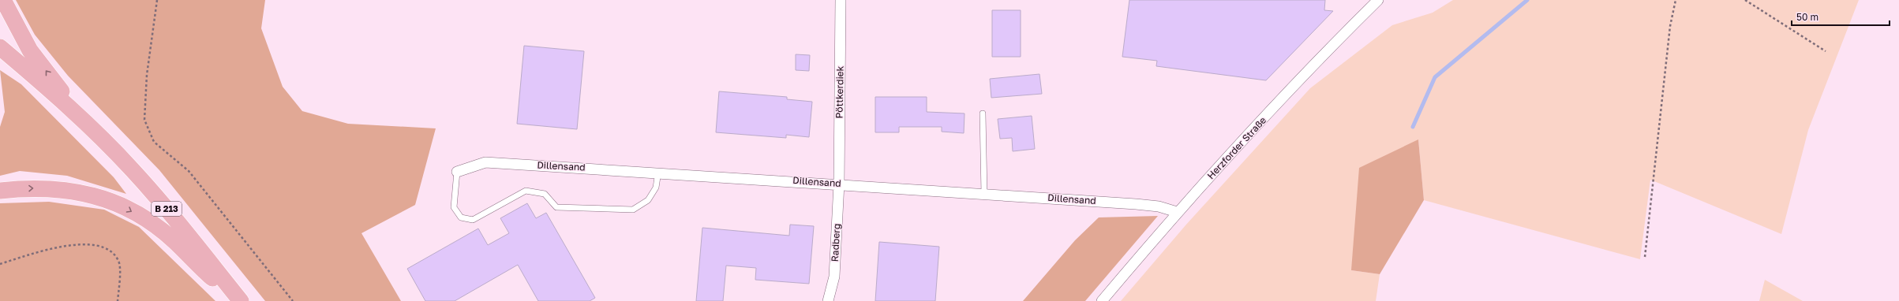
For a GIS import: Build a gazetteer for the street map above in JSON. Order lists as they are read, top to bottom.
{
  "streets": {
    "main road": ["B 213"],
    "street": [
      "Pöttkerdiek",
      "Herzforder Straße",
      "Dillensand",
      "Radberg"
    ]
  },
  "crossings": [
    ["Pöttkerdiek", "Dillensand"],
    ["Pöttkerdiek", "Radberg"],
    ["Herzforder Straße", "Dillensand"],
    ["Dillensand", "Radberg"]
  ],
  "scale_bar": "50 m"
}
